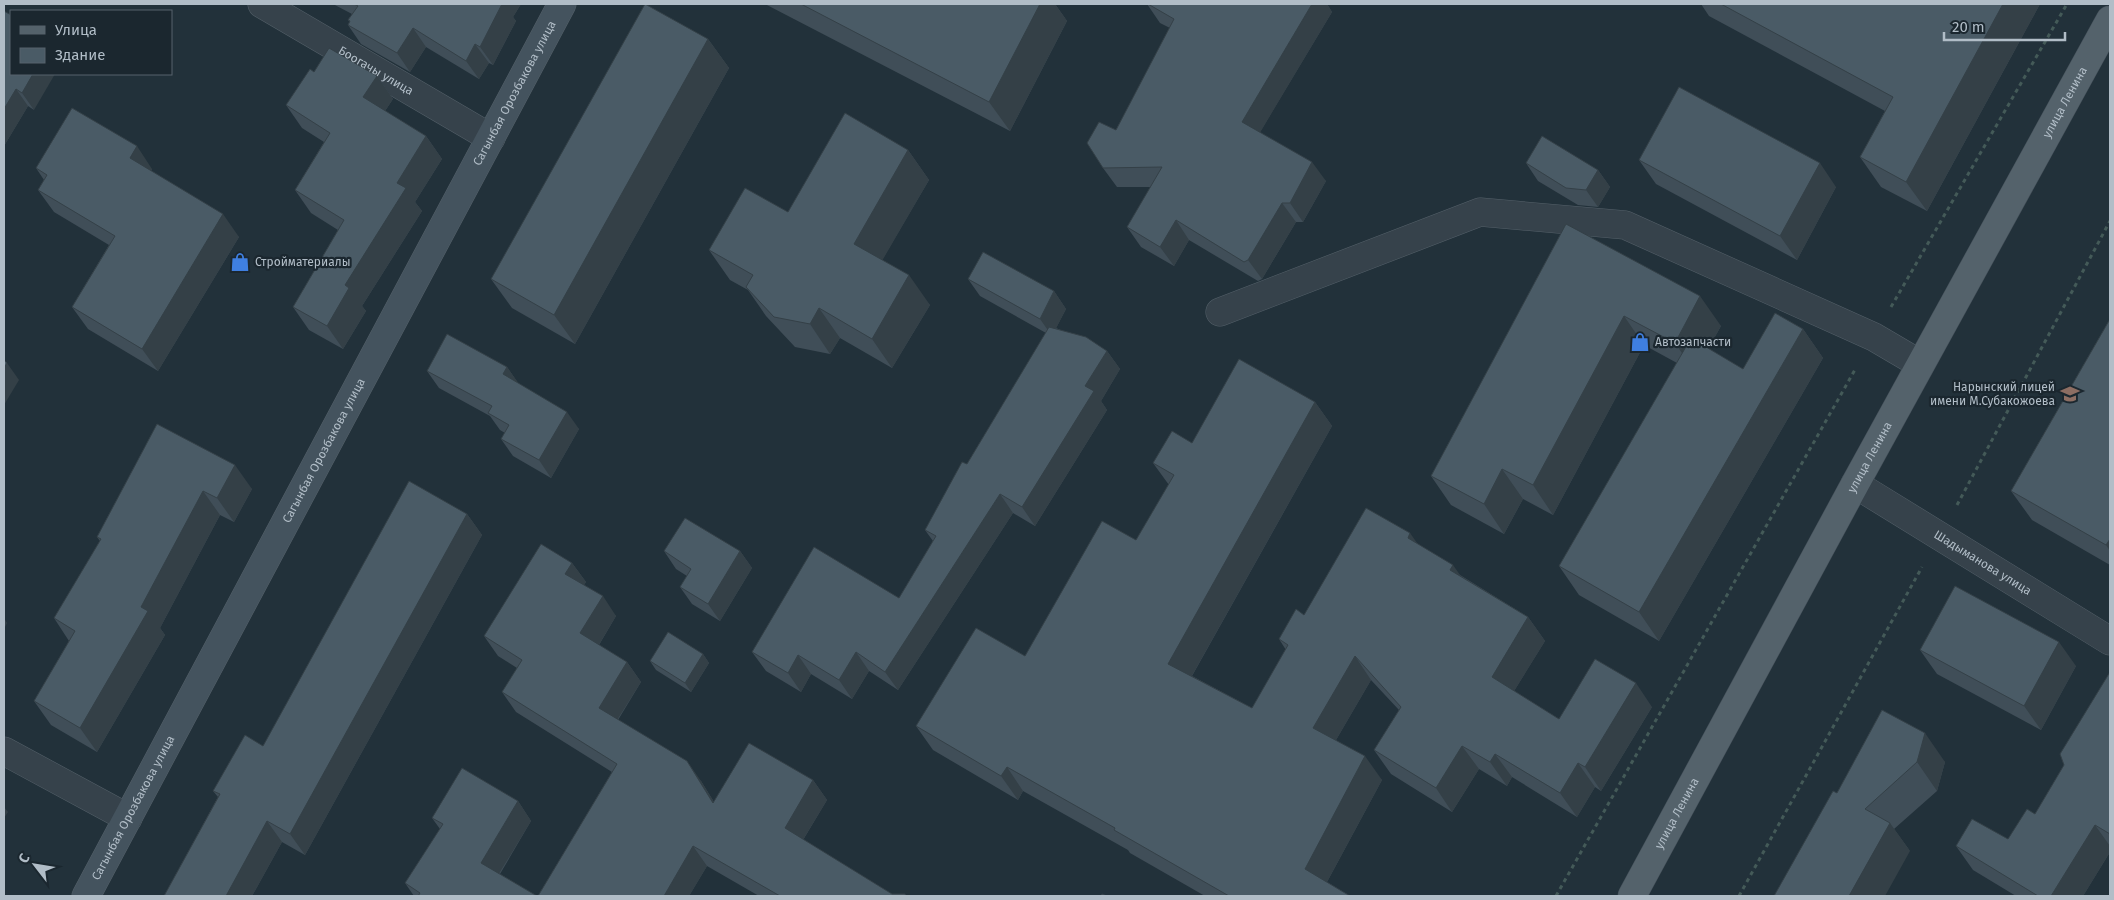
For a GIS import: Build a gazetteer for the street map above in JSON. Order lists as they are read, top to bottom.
{
  "streets": {
    "main road": ["улица Ленина"],
    "street": ["Боогачы улица", "Сагынбая Орозбакова улица", "Шадыманова улица"]
  },
  "crossings": [
    ["Боогачы улица", "Сагынбая Орозбакова улица"],
    ["улица Ленина", "Шадыманова улица"]
  ],
  "places": {
    "shop": ["Стройматериалы", "Автозапчасти"],
    "school or university": ["Нарынский лицей имени М.Субакожоева"]
  },
  "legend": ["Улица", "Здание"],
  "scale_bar": "20 m",
  "north": "top left"
}
